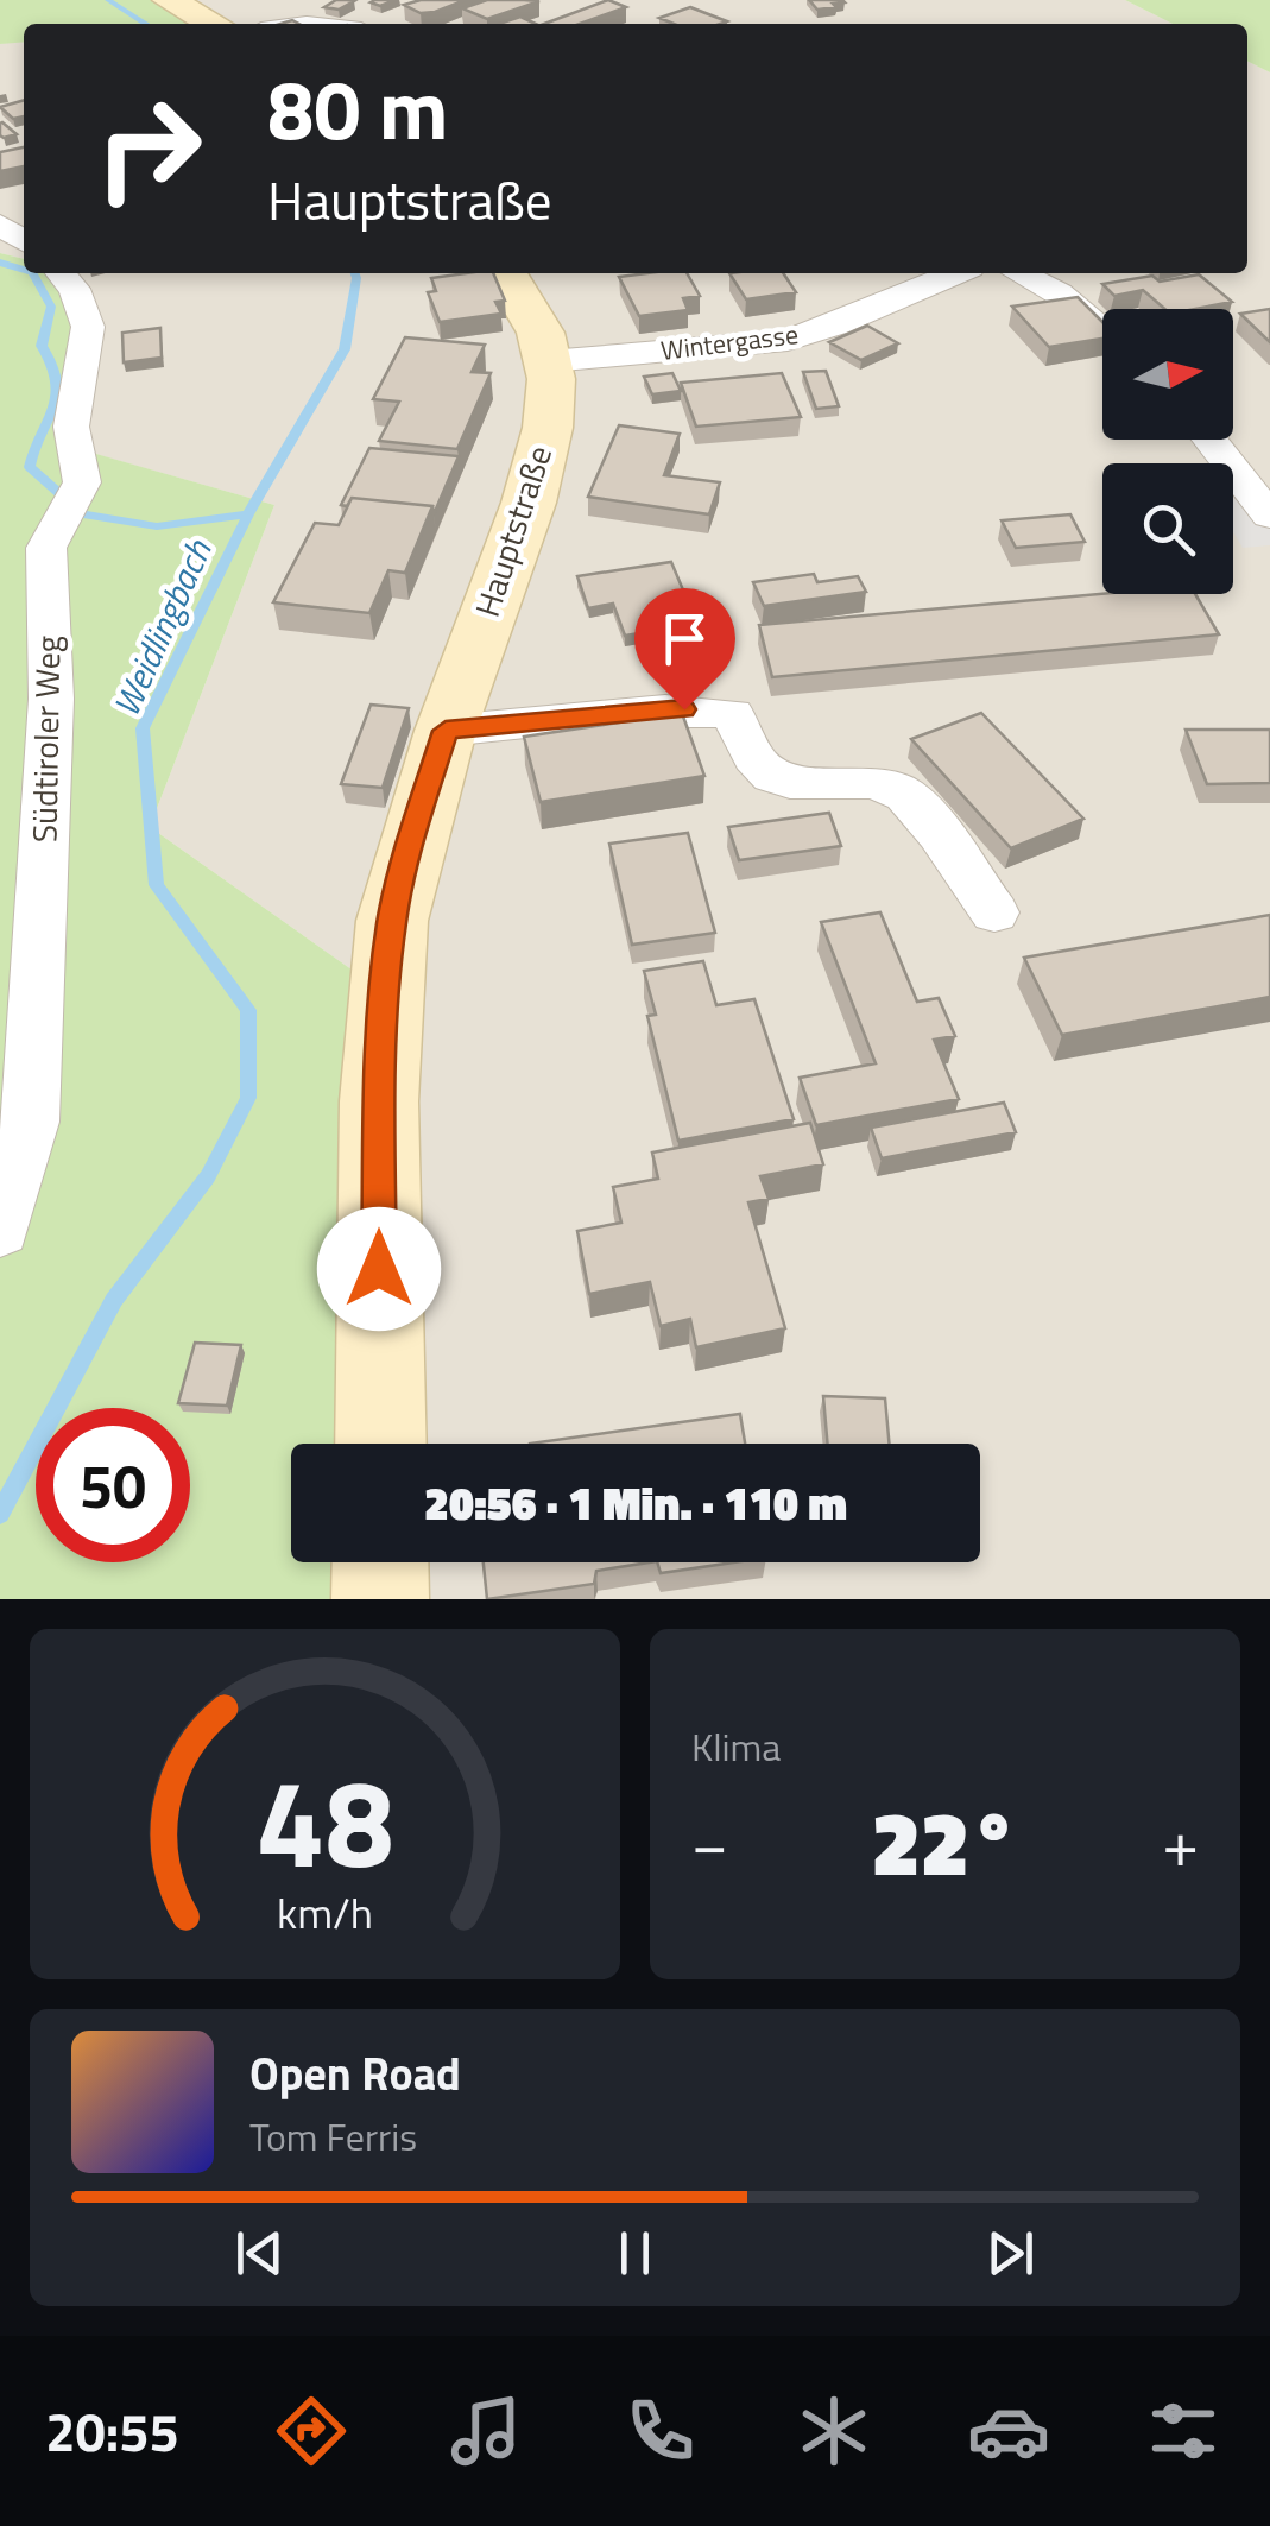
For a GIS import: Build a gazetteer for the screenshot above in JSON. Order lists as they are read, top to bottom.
{
  "streets": {
    "main road": ["Hauptstraße"],
    "street": ["Wintergasse", "Südtiroler Weg"]
  },
  "crossings": [
    ["Wintergasse", "Hauptstraße"]
  ],
  "water": ["Weidlingbach"],
  "north": "right",
  "page": {
    "turn": ["80 m", "Hauptstraße"],
    "limit": "50",
    "trip": "20:56 · 1 Min. · 110 m",
    "tile": "Klima",
    "heat": ["−", "22°", "+"],
    "song": ["Open Road", "Tom Ferris"],
    "tabs": "20:55",
    "gauge": ["48", "km/h"]
  }
}
